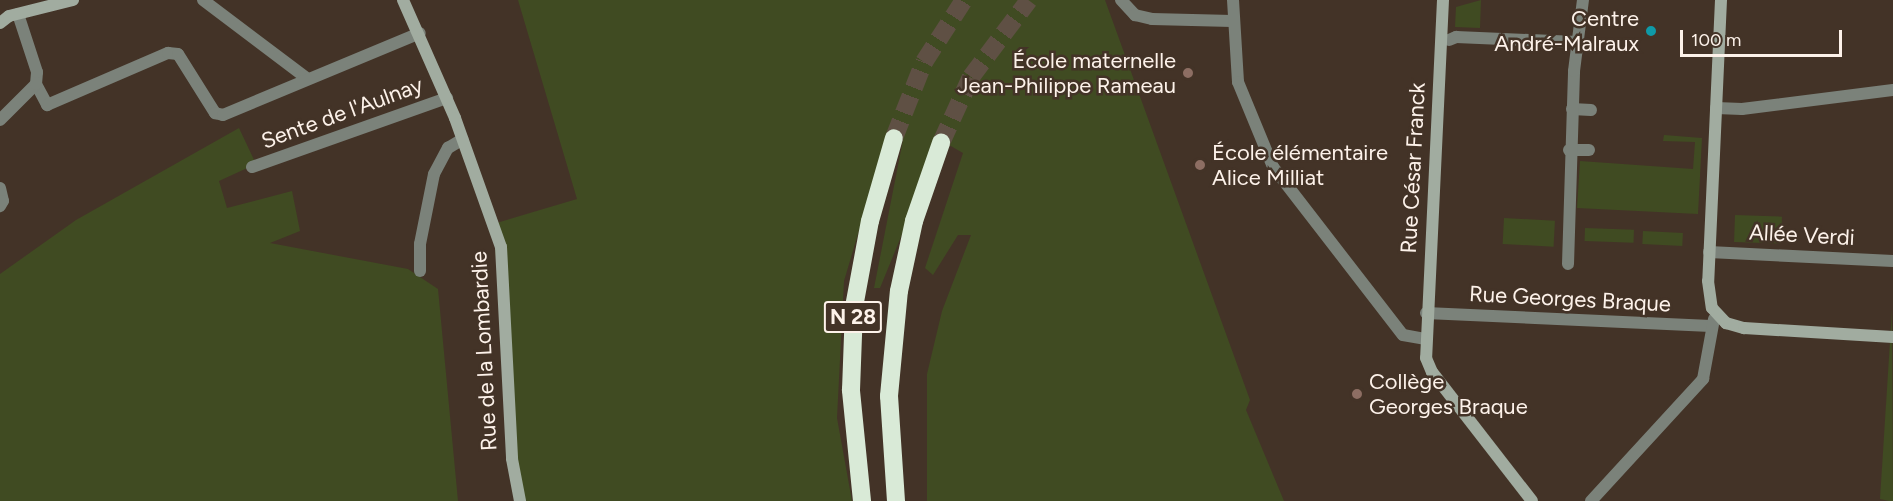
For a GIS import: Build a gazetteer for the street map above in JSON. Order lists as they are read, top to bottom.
{
  "streets": {
    "highway": ["N 28"],
    "street": [
      "Sente de l'Aulnay",
      "Rue César Franck",
      "Allée Verdi",
      "Rue Georges Braque",
      "Rue de la Lombardie"
    ]
  },
  "crossings": [
    ["Sente de l'Aulnay", "Rue de la Lombardie"],
    ["Rue César Franck", "Rue Georges Braque"]
  ],
  "places": [
    "Centre André-Malraux",
    "École maternelle Jean-Philippe Rameau",
    "École élémentaire Alice Milliat",
    "Collège Georges Braque"
  ],
  "scale_bar": "100 m"
}
